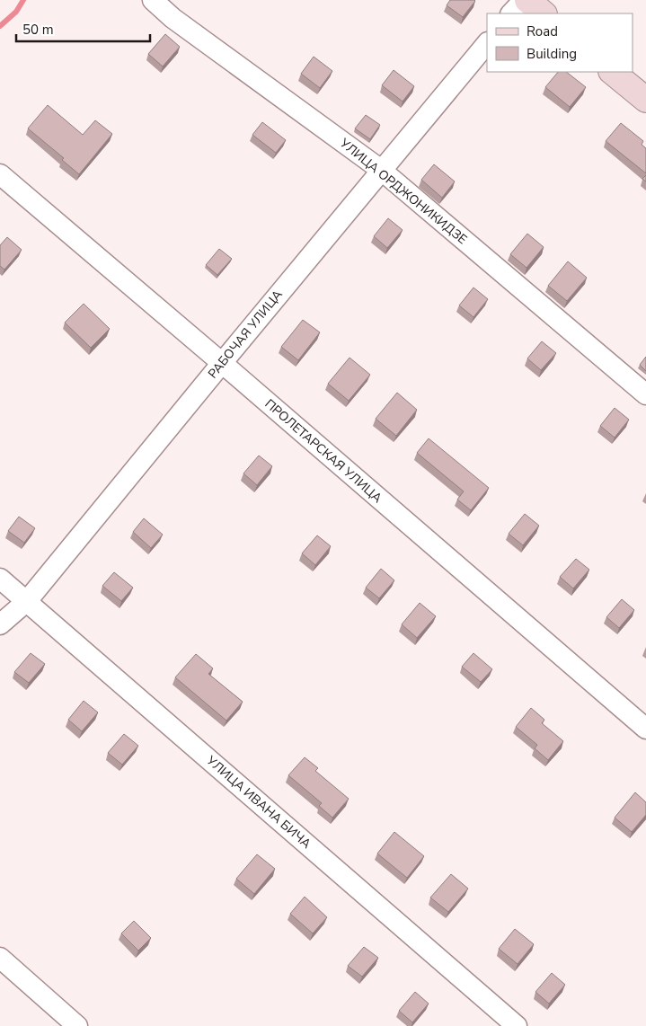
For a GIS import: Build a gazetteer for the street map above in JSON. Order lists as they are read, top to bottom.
{
  "streets": {
    "street": [
      "УЛИЦА ОРДЖОНИКИДЗЕ",
      "РАБОЧАЯ УЛИЦА",
      "ПРОЛЕТАРСКАЯ УЛИЦА",
      "УЛИЦА ИВАНА БИЧА"
    ]
  },
  "crossings": [
    ["УЛИЦА ОРДЖОНИКИДЗЕ", "РАБОЧАЯ УЛИЦА"],
    ["РАБОЧАЯ УЛИЦА", "ПРОЛЕТАРСКАЯ УЛИЦА"],
    ["РАБОЧАЯ УЛИЦА", "УЛИЦА ИВАНА БИЧА"]
  ],
  "legend": ["Road", "Building"],
  "scale_bar": "50 m"
}
